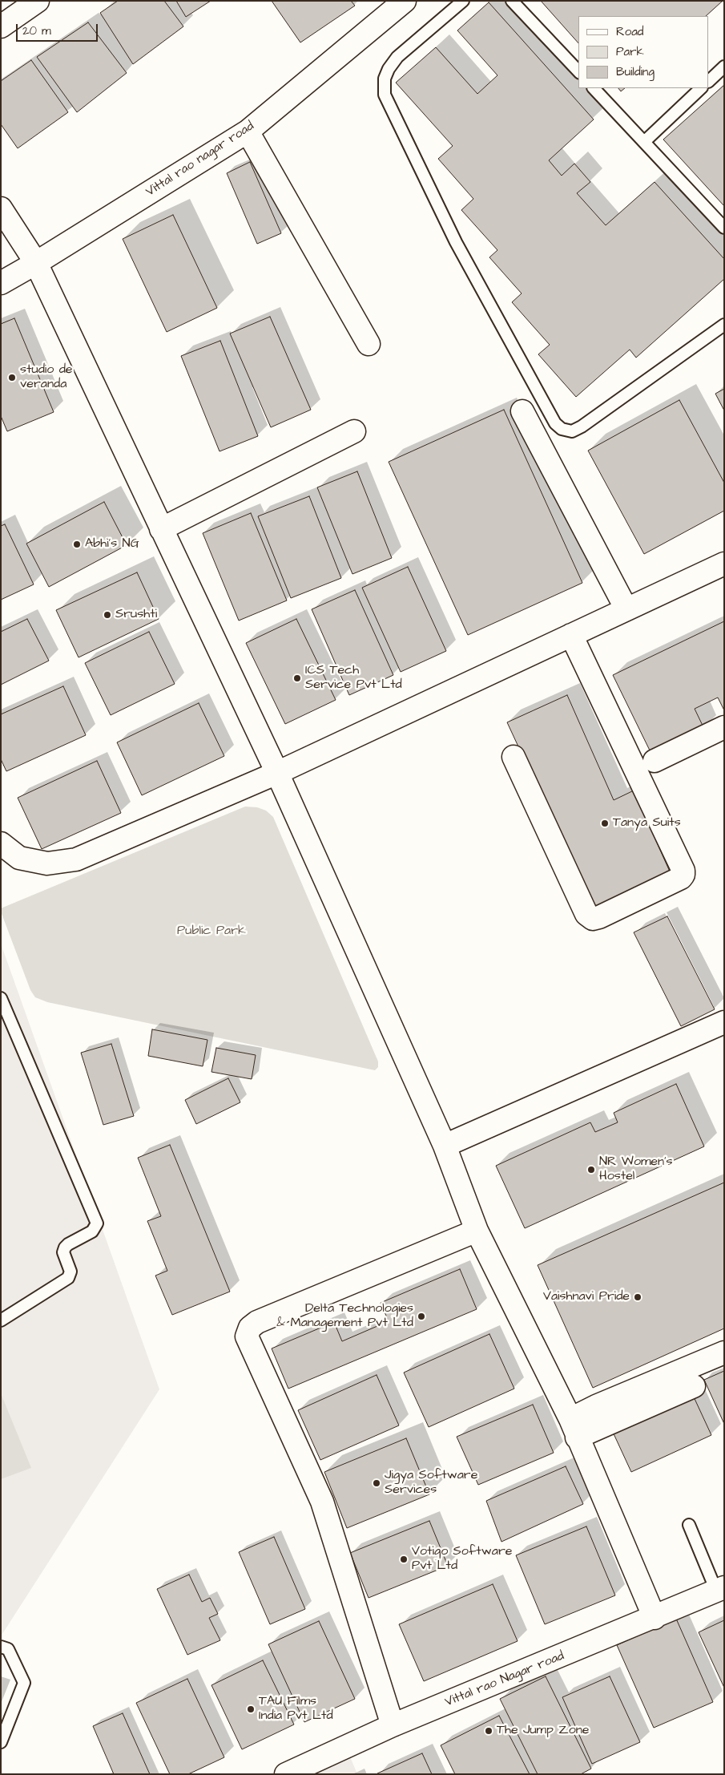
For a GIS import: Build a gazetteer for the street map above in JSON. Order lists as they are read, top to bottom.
{
  "streets": {
    "street": ["Vittal rao nagar road", "Vittal rao Nagar road"]
  },
  "parks": ["Public Park"],
  "places": [
    "studio de veranda",
    "Abhi's NG",
    "Srushti",
    "ICS Tech Service Pvt Ltd",
    "Tanya Suits",
    "NR Women's Hostel",
    "Vaishnavi Pride",
    "Delta Technologies & Management Pvt Ltd",
    "Jigya Software Services",
    "Votigo Software Pvt Ltd",
    "TAU Films India Pvt Ltd",
    "The Jump Zone"
  ],
  "legend": ["Road", "Park", "Building"],
  "scale_bar": "20 m"
}
